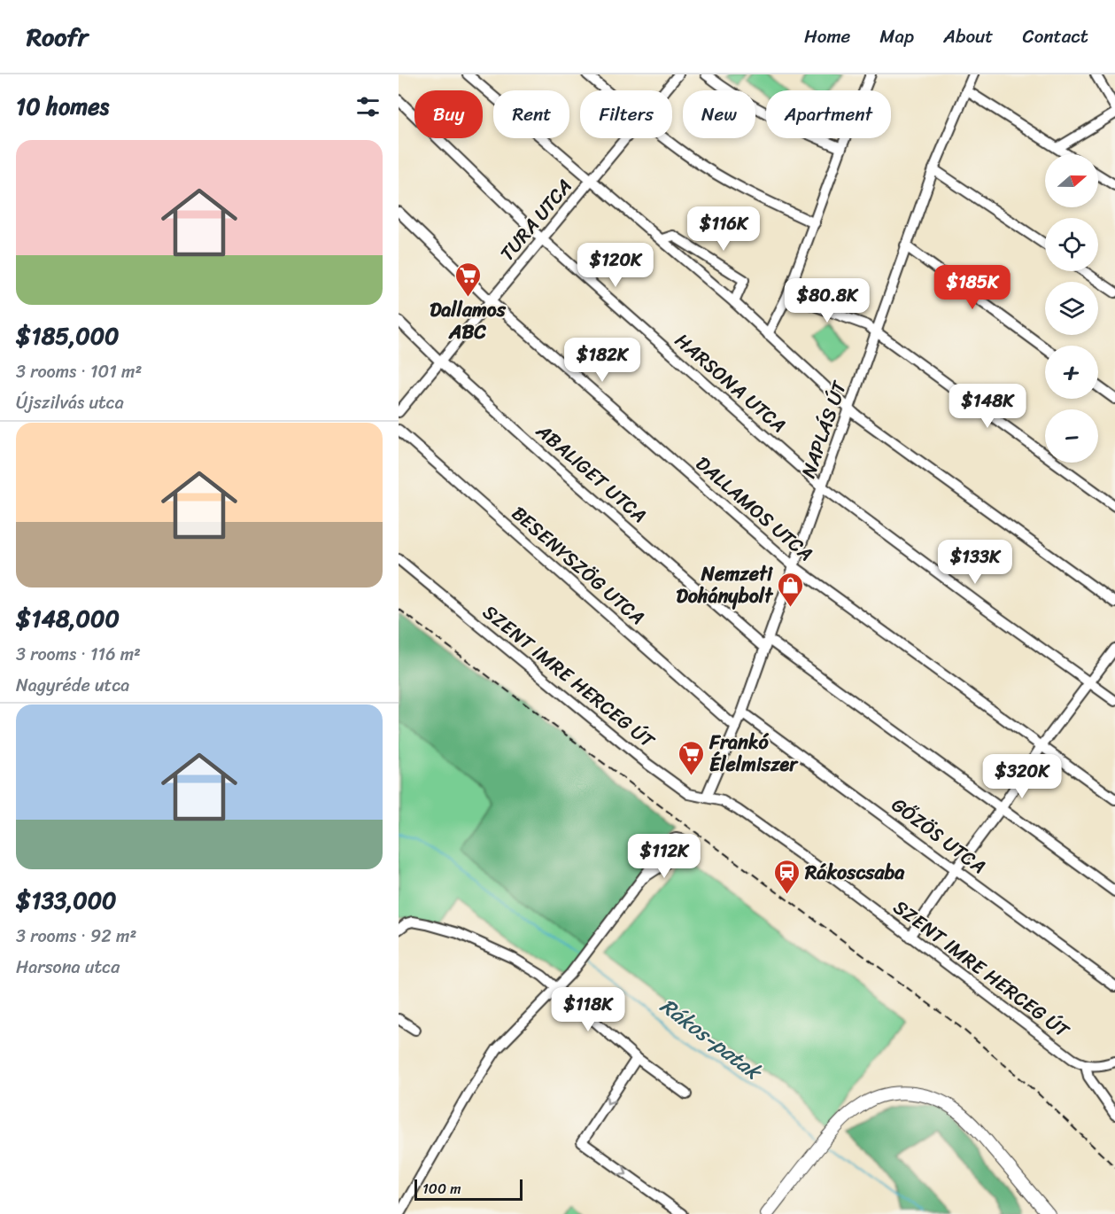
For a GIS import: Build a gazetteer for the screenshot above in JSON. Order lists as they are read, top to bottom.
{
  "streets": {
    "street": [
      "TURA UTCA",
      "HARSONA UTCA",
      "NAPLÁS ÚT",
      "ABALIGET UTCA",
      "DALLAMOS UTCA",
      "BESENYSZÖG UTCA",
      "SZENT IMRE HERCEG ÚT",
      "GŐZÖS UTCA"
    ]
  },
  "crossings": [
    ["TURA UTCA", "HARSONA UTCA"],
    ["TURA UTCA", "ABALIGET UTCA"],
    ["TURA UTCA", "DALLAMOS UTCA"],
    ["HARSONA UTCA", "NAPLÁS ÚT"],
    ["NAPLÁS ÚT", "ABALIGET UTCA"],
    ["NAPLÁS ÚT", "DALLAMOS UTCA"],
    ["NAPLÁS ÚT", "BESENYSZÖG UTCA"],
    ["NAPLÁS ÚT", "SZENT IMRE HERCEG ÚT"],
    ["NAPLÁS ÚT", "GŐZÖS UTCA"]
  ],
  "water": ["Rákos-patak"],
  "places": {
    "supermarket": ["Dallamos ABC", "Frankó Élelmiszer"],
    "shop": ["Nemzeti Dohánybolt"],
    "station": ["Rákoscsaba"]
  },
  "scale_bar": "100 m",
  "north": "right",
  "page": {
    "header": "Roofr",
    "nav": [
      "Home",
      "Map",
      "About",
      "Contact"
    ],
    "heading": "10 homes",
    "chip": [
      "Buy",
      "Rent",
      "Filters",
      "New",
      "Apartment"
    ],
    "list": [
      {
        "name": "$185,000",
        "note": "3 rooms · 101 m² · Újszilvás utca"
      },
      {
        "name": "$148,000",
        "note": "3 rooms · 116 m² · Nagyréde utca"
      },
      {
        "name": "$133,000",
        "note": "3 rooms · 92 m² · Harsona utca"
      }
    ],
    "map_buttons": ["+", "−"],
    "price": [
      "$116K",
      "$120K",
      "$185K",
      "$80.8K",
      "$182K",
      "$148K",
      "$133K",
      "$320K",
      "$112K",
      "$118K"
    ],
    "scale": "100 m"
  }
}
